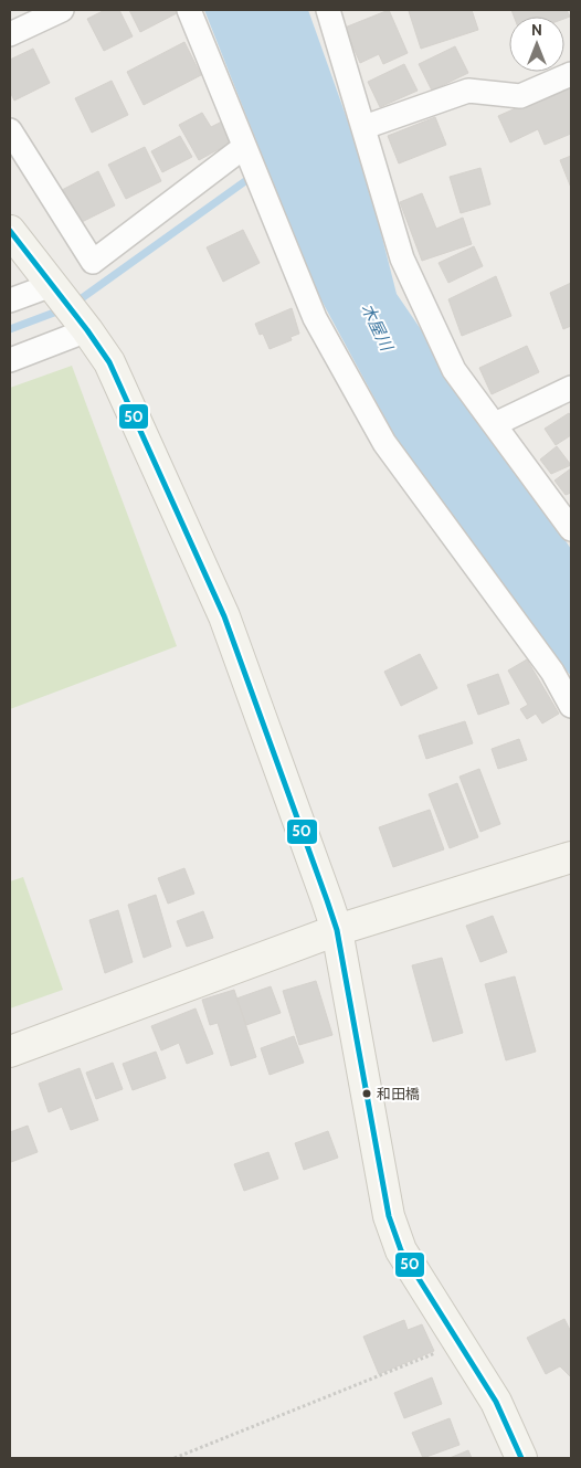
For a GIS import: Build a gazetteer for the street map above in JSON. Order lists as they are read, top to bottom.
{
  "water": ["木屋川"],
  "places": ["和田橋"],
  "lines": ["transit line 50"],
  "north": "top"
}
